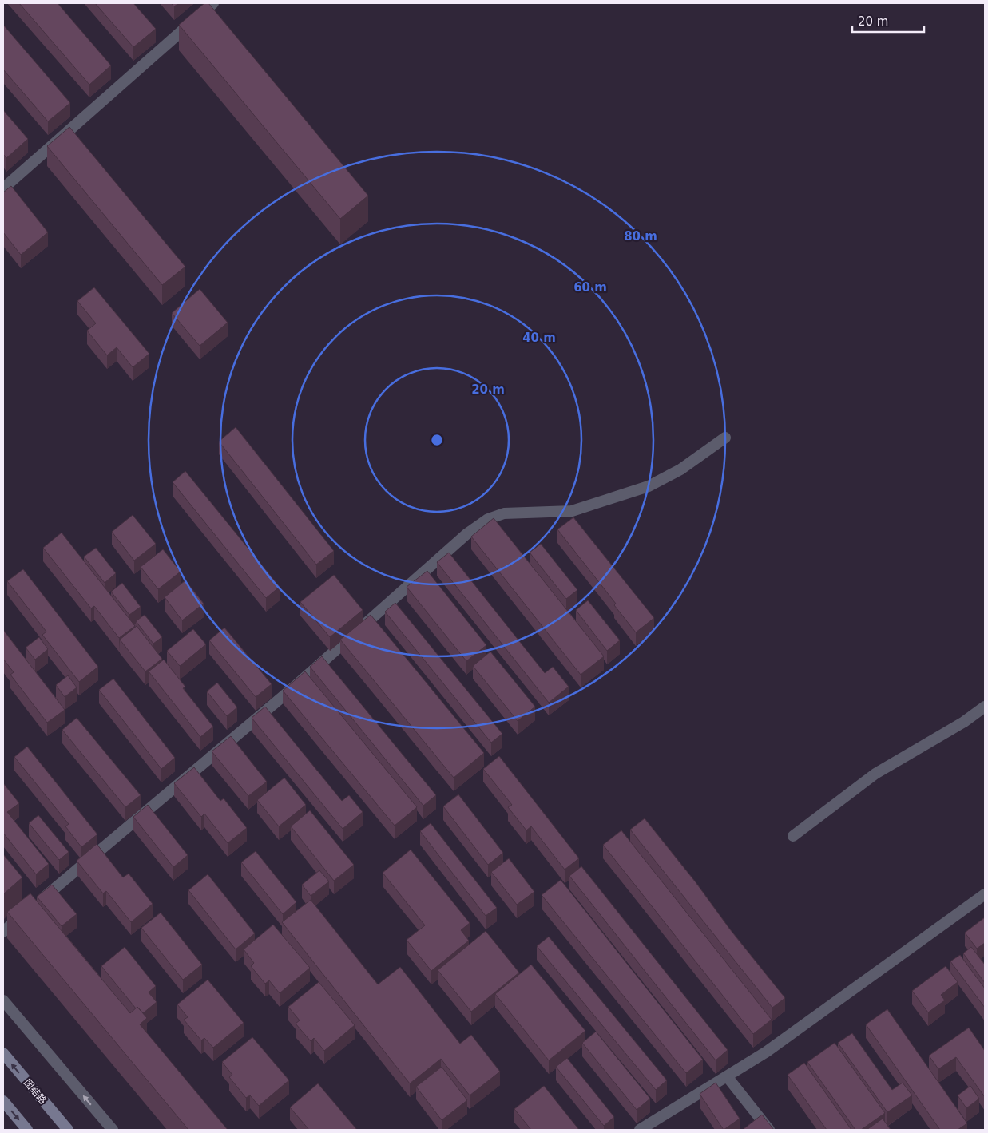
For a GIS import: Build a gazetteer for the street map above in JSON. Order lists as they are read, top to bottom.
{
  "streets": {
    "main road": ["团结路"]
  },
  "scale_bar": "20 m",
  "rings": [
    "80 m",
    "60 m",
    "40 m",
    "20 m"
  ]
}
